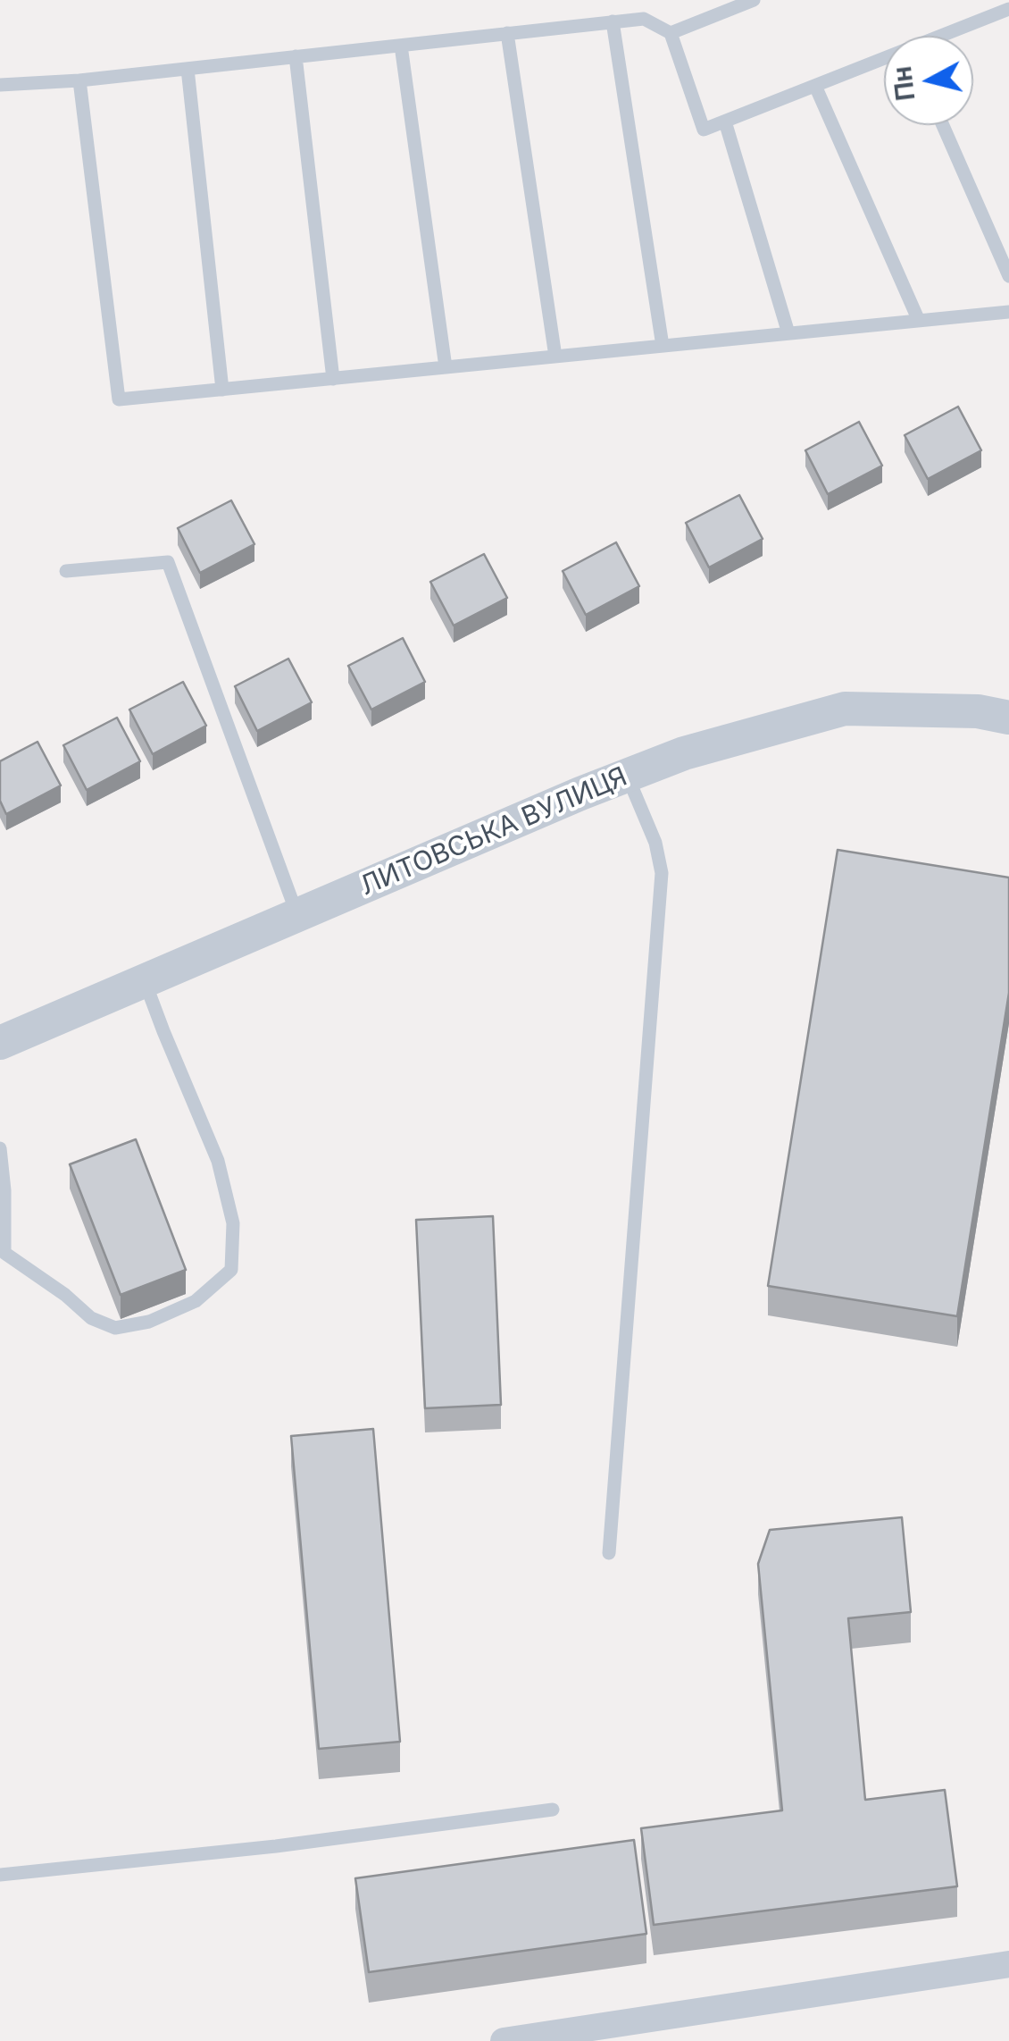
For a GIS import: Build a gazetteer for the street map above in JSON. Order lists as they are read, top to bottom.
{
  "streets": {
    "street": ["ЛИТОВСЬКА ВУЛИЦЯ"]
  },
  "north": "left"
}
